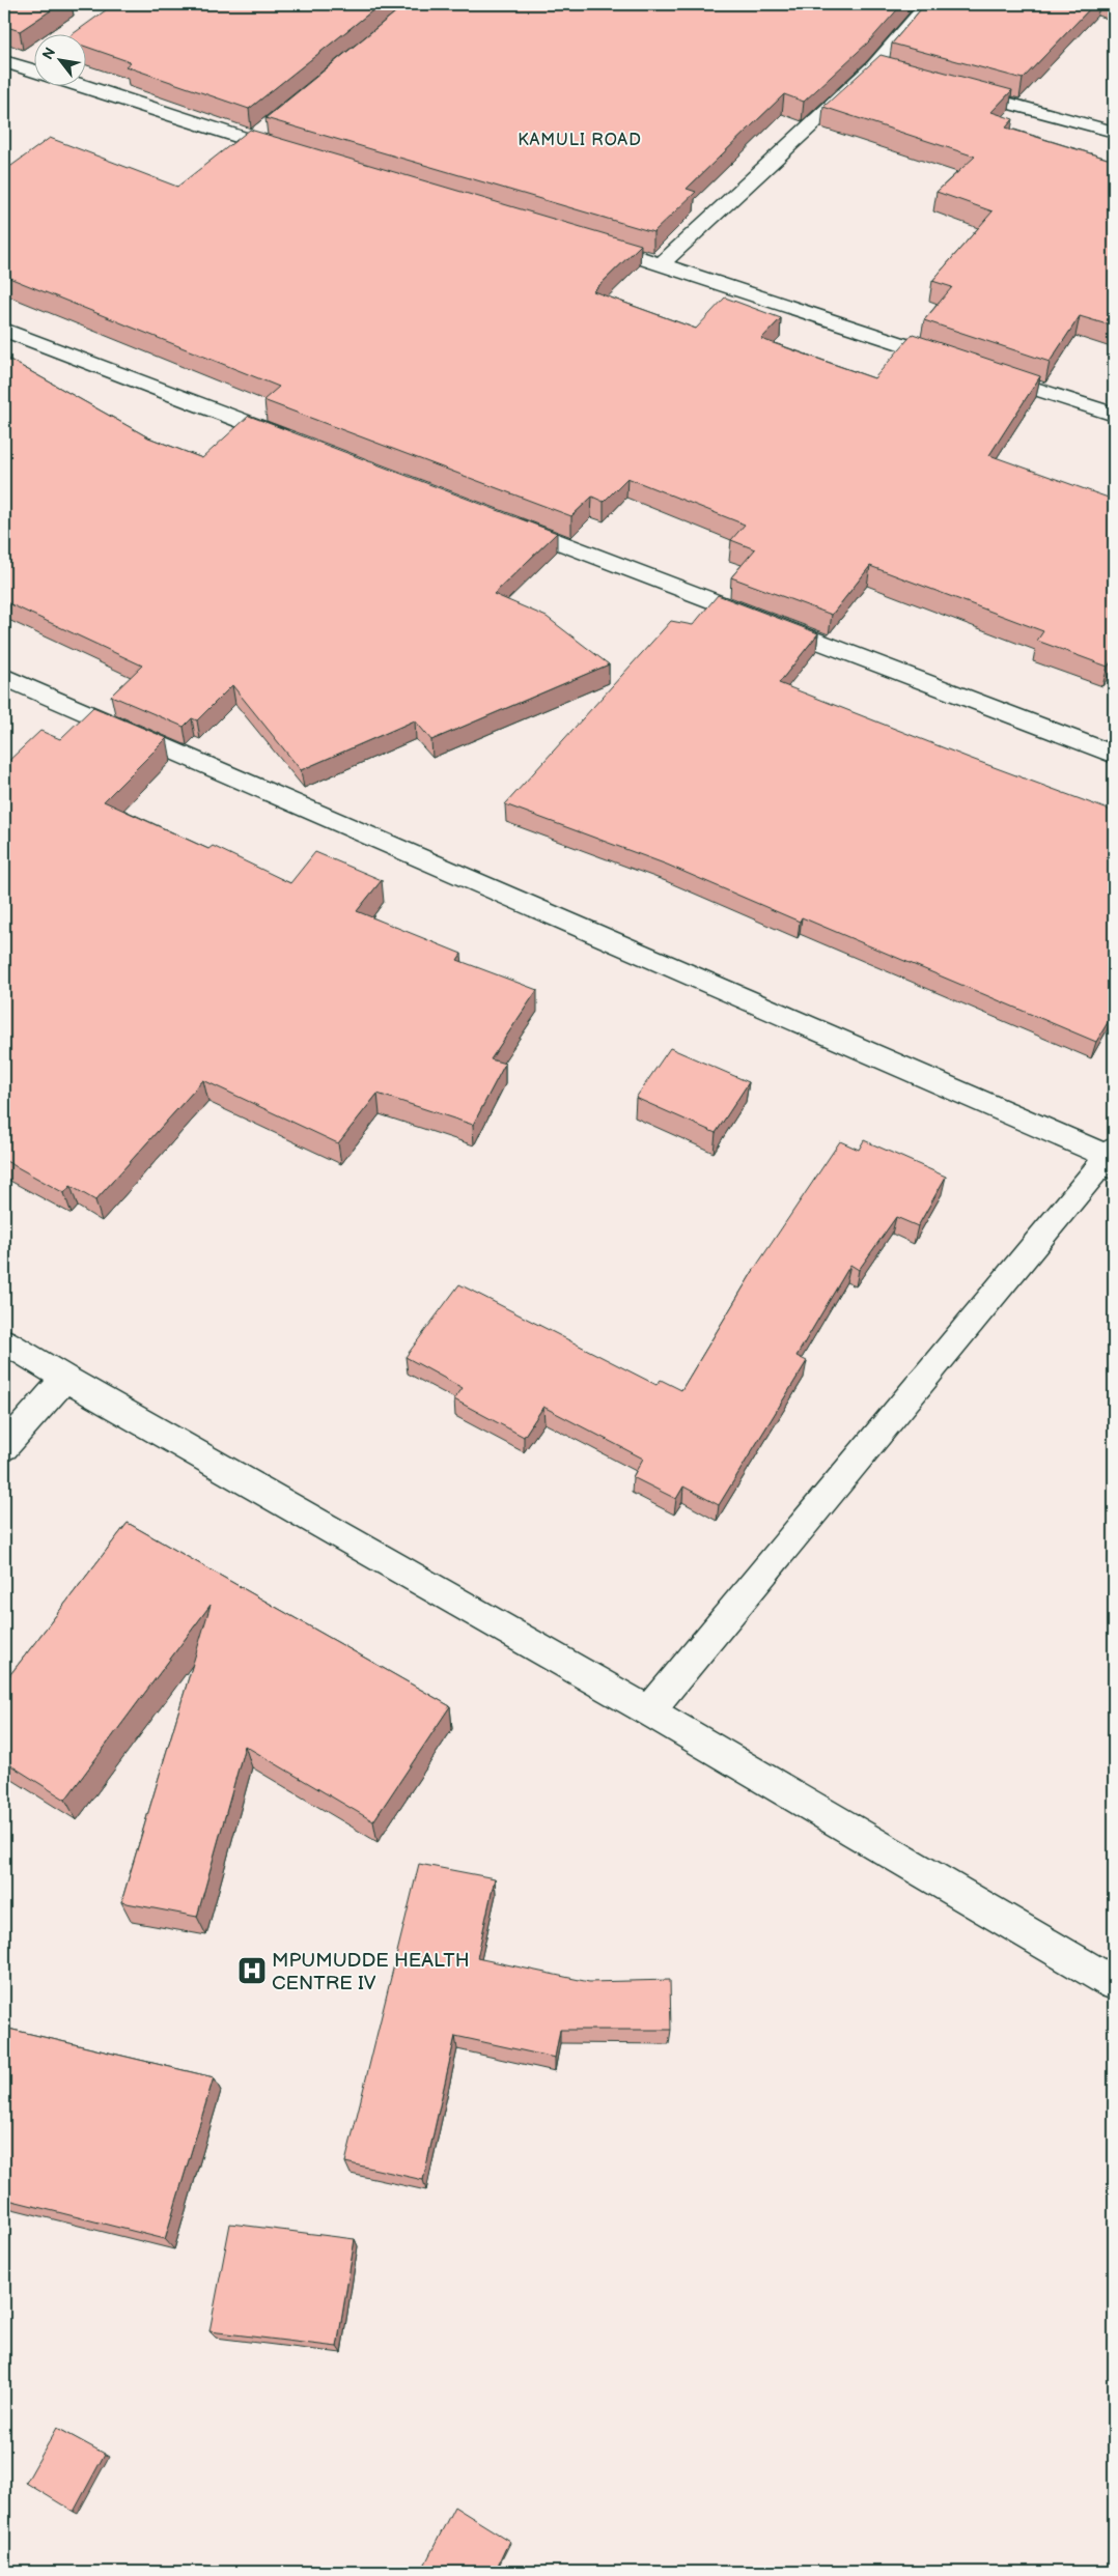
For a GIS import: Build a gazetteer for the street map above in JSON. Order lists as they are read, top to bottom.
{
  "districts": ["KAMULI ROAD"],
  "places": {
    "hospital": ["MPUMUDDE HEALTH CENTRE IV"]
  },
  "north": "top left"
}
